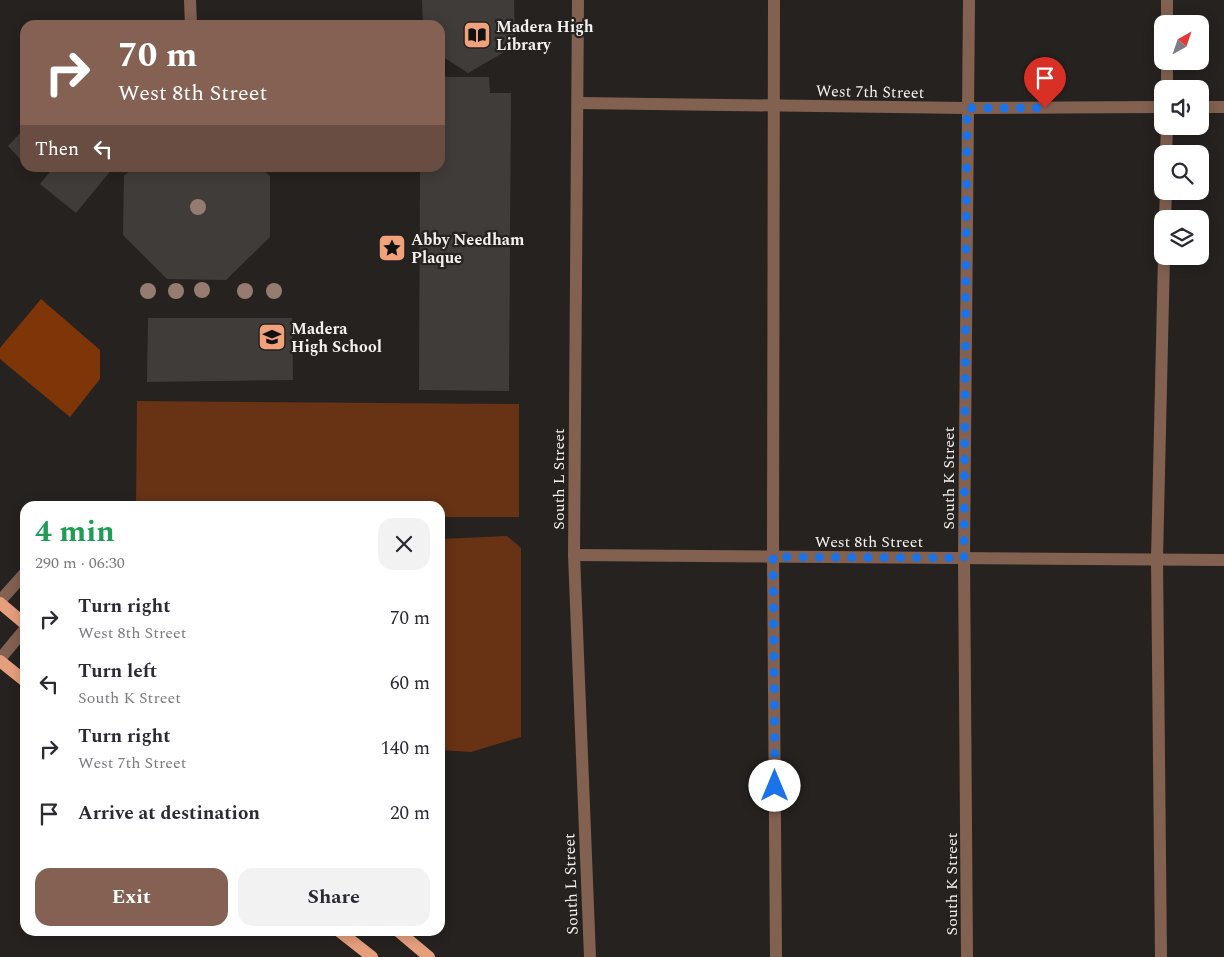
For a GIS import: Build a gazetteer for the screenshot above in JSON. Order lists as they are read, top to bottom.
{
  "streets": {
    "street": [
      "West 7th Street",
      "South K Street",
      "South L Street",
      "West 8th Street"
    ]
  },
  "crossings": [
    ["West 7th Street", "South K Street"],
    ["West 7th Street", "South L Street"],
    ["South K Street", "West 8th Street"],
    ["South L Street", "West 8th Street"]
  ],
  "places": {
    "library": ["Madera High Library"],
    "place": ["Abby Needham Plaque"],
    "school or university": ["Madera High School"]
  },
  "north": "top right",
  "page": {
    "turn": ["70 m", "West 8th Street"],
    "then": "Then",
    "heading": ["4 min", "290 m · 06:30"],
    "list": [
      {
        "name": "Turn right",
        "note": "West 8th Street",
        "value": "70 m"
      },
      {
        "name": "Turn left",
        "note": "South K Street",
        "value": "60 m"
      },
      {
        "name": "Turn right",
        "note": "West 7th Street",
        "value": "140 m"
      },
      {
        "name": "Arrive at destination",
        "value": "20 m"
      }
    ],
    "buttons": ["Exit", "Share"]
  }
}
